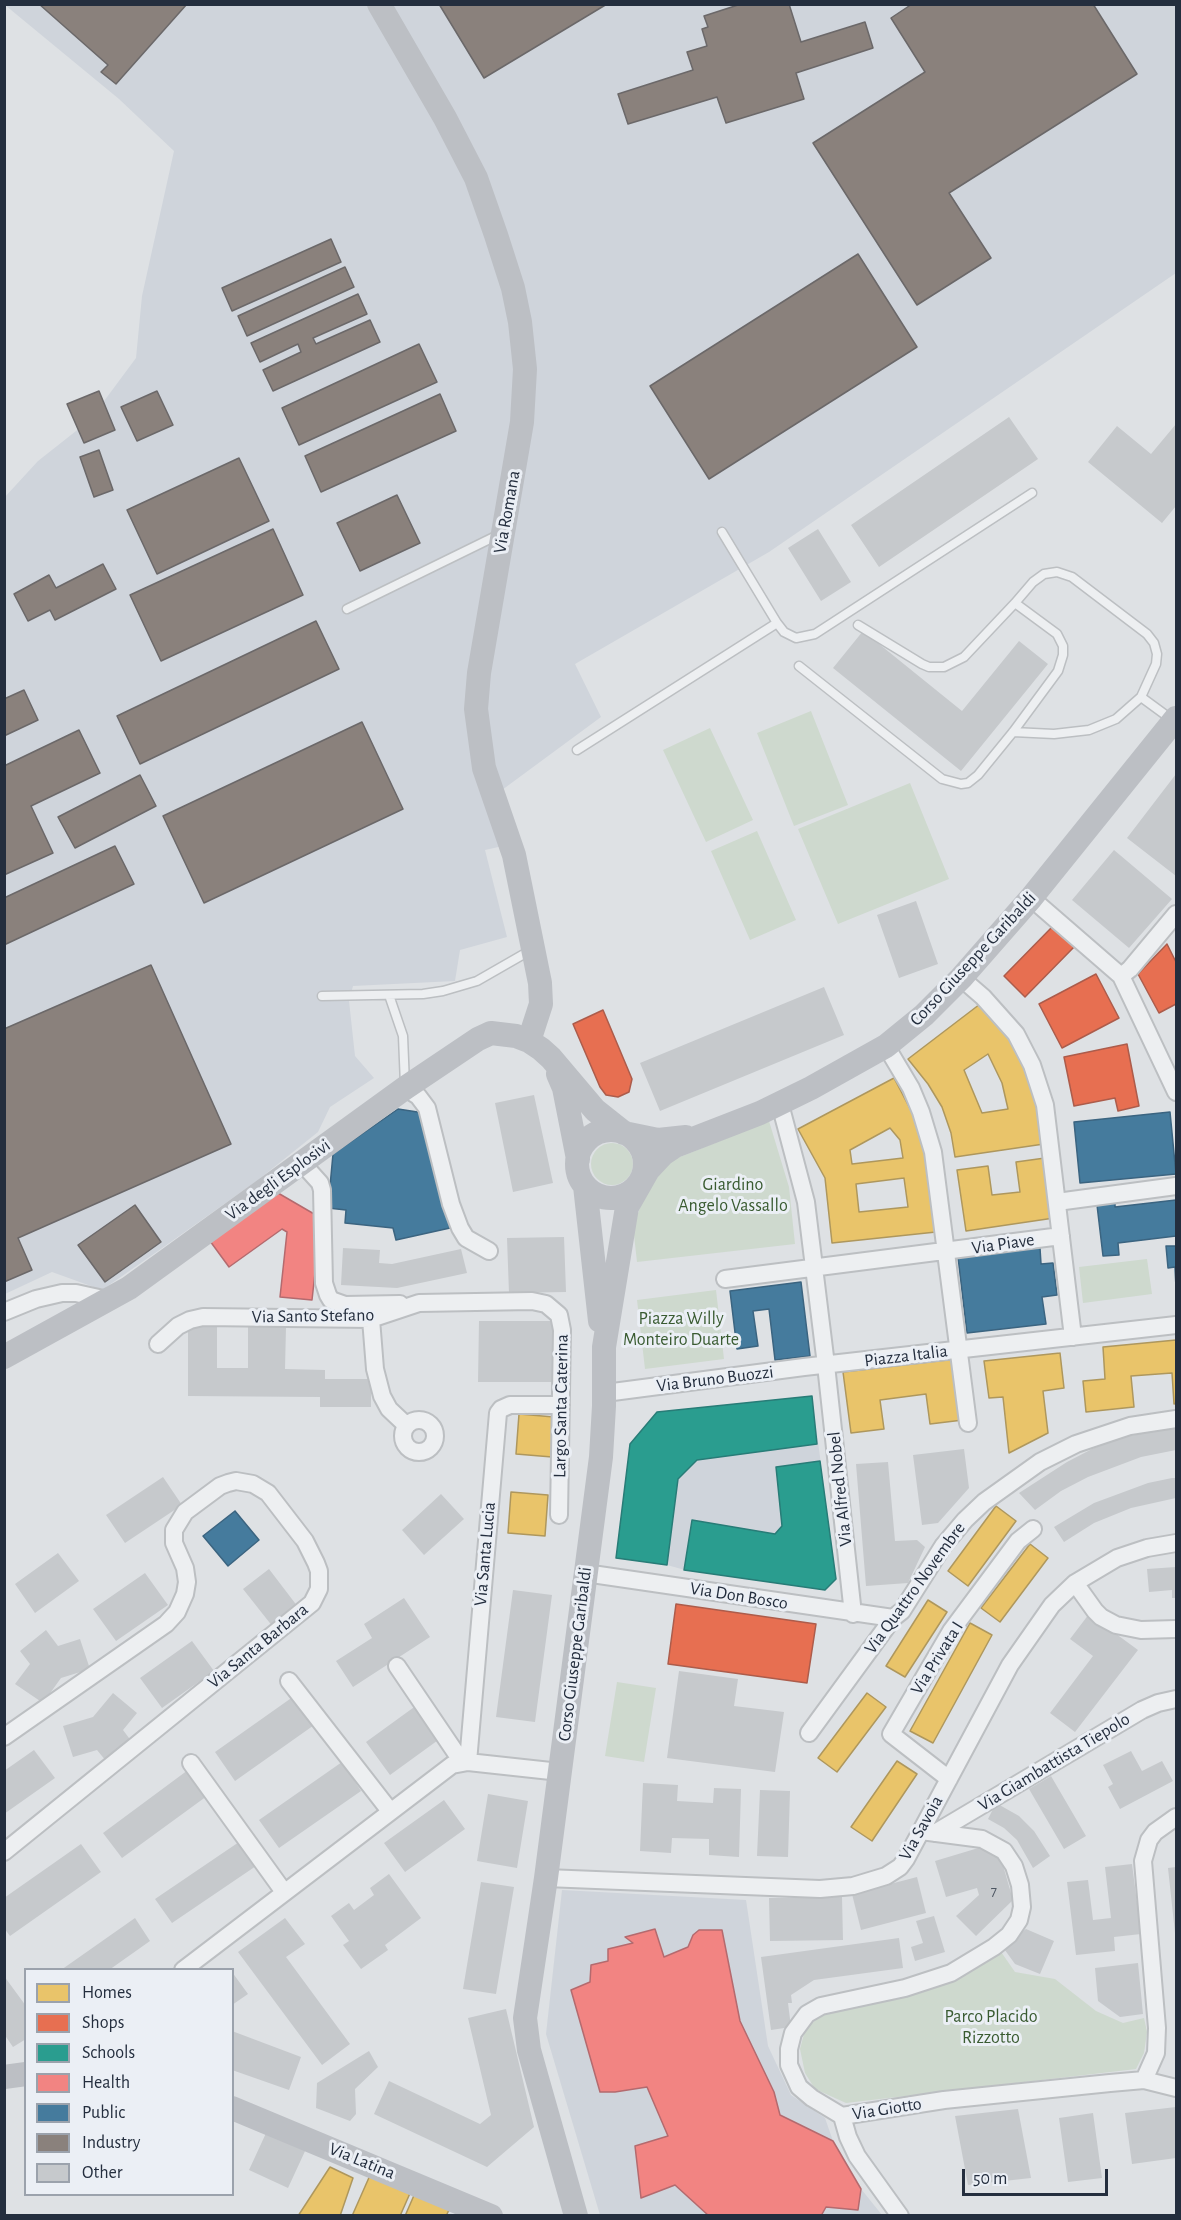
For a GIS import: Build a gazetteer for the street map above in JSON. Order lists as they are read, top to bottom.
{
  "streets": {
    "main road": [
      "Via Romana",
      "Corso Giuseppe Garibaldi",
      "Via degli Esplosivi",
      "Via Latina"
    ],
    "street": [
      "Via Piave",
      "Via Santo Stefano",
      "Piazza Italia",
      "Via Bruno Buozzi",
      "Largo Santa Caterina",
      "Via Alfred Nobel",
      "Via Santa Lucia",
      "Via Quattro Novembre",
      "Via Don Bosco",
      "Via Santa Barbara",
      "Via Privata I",
      "Via Giambattista Tiepolo",
      "Via Savoia",
      "Via Giotto"
    ]
  },
  "crossings": [
    ["Via Romana", "Via degli Esplosivi"],
    ["Corso Giuseppe Garibaldi", "Via degli Esplosivi"],
    ["Corso Giuseppe Garibaldi", "Piazza Italia"],
    ["Corso Giuseppe Garibaldi", "Via Bruno Buozzi"],
    ["Corso Giuseppe Garibaldi", "Via Don Bosco"],
    ["Corso Giuseppe Garibaldi", "Via Savoia"],
    ["Via Piave", "Piazza Italia"],
    ["Via Santo Stefano", "Largo Santa Caterina"],
    ["Piazza Italia", "Via Bruno Buozzi"],
    ["Piazza Italia", "Via Alfred Nobel"],
    ["Via Bruno Buozzi", "Via Alfred Nobel"],
    ["Largo Santa Caterina", "Via Santa Lucia"],
    ["Via Alfred Nobel", "Via Don Bosco"],
    ["Via Quattro Novembre", "Via Don Bosco"],
    ["Via Privata I", "Via Savoia"],
    ["Via Giambattista Tiepolo", "Via Savoia"],
    ["Via Giambattista Tiepolo", "Via Giotto"],
    ["Via Savoia", "Via Giotto"]
  ],
  "parks": ["Giardino Angelo Vassallo", "Piazza Willy Monteiro Duarte", "Parco Placido Rizzotto"],
  "house_numbers": ["7"],
  "legend": [
    "Homes",
    "Shops",
    "Schools",
    "Health",
    "Public",
    "Industry",
    "Other"
  ],
  "scale_bar": "50 m"
}
